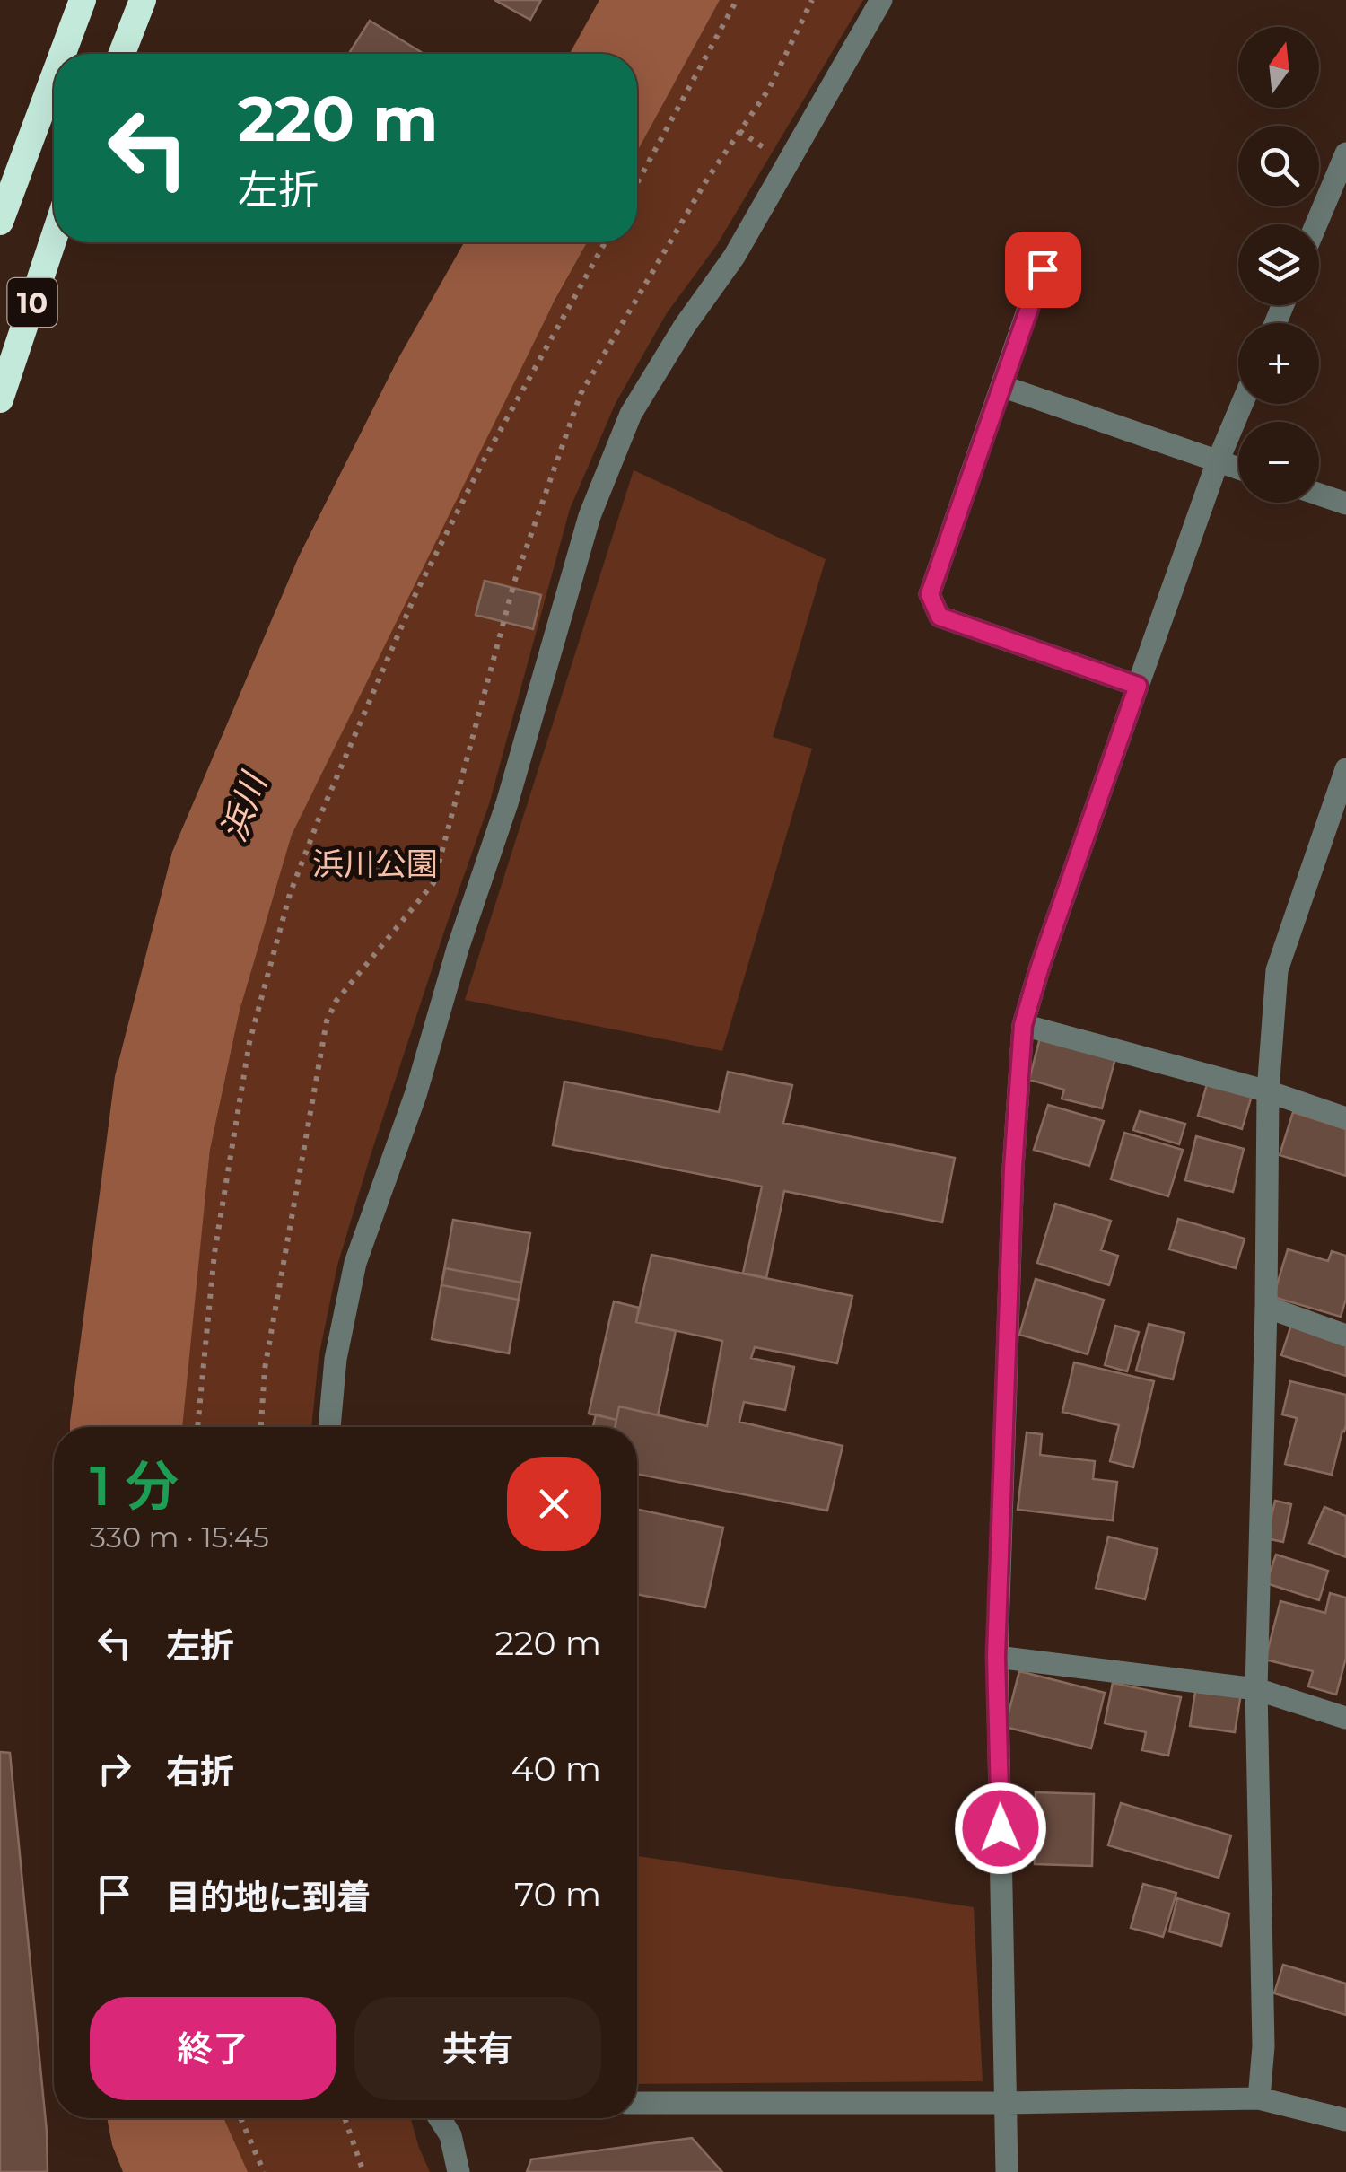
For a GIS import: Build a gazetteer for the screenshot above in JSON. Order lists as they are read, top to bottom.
{
  "streets": {
    "highway": ["10"]
  },
  "water": ["浜川"],
  "parks": ["浜川公園"],
  "north": "top",
  "page": {
    "map_buttons": ["+", "−"],
    "turn": ["220 m", "左折"],
    "heading": ["1 分", "330 m · 15:45"],
    "list": [
      {
        "name": "左折",
        "value": "220 m"
      },
      {
        "name": "右折",
        "value": "40 m"
      },
      {
        "name": "目的地に到着",
        "value": "70 m"
      }
    ],
    "buttons": ["終了", "共有"]
  }
}
